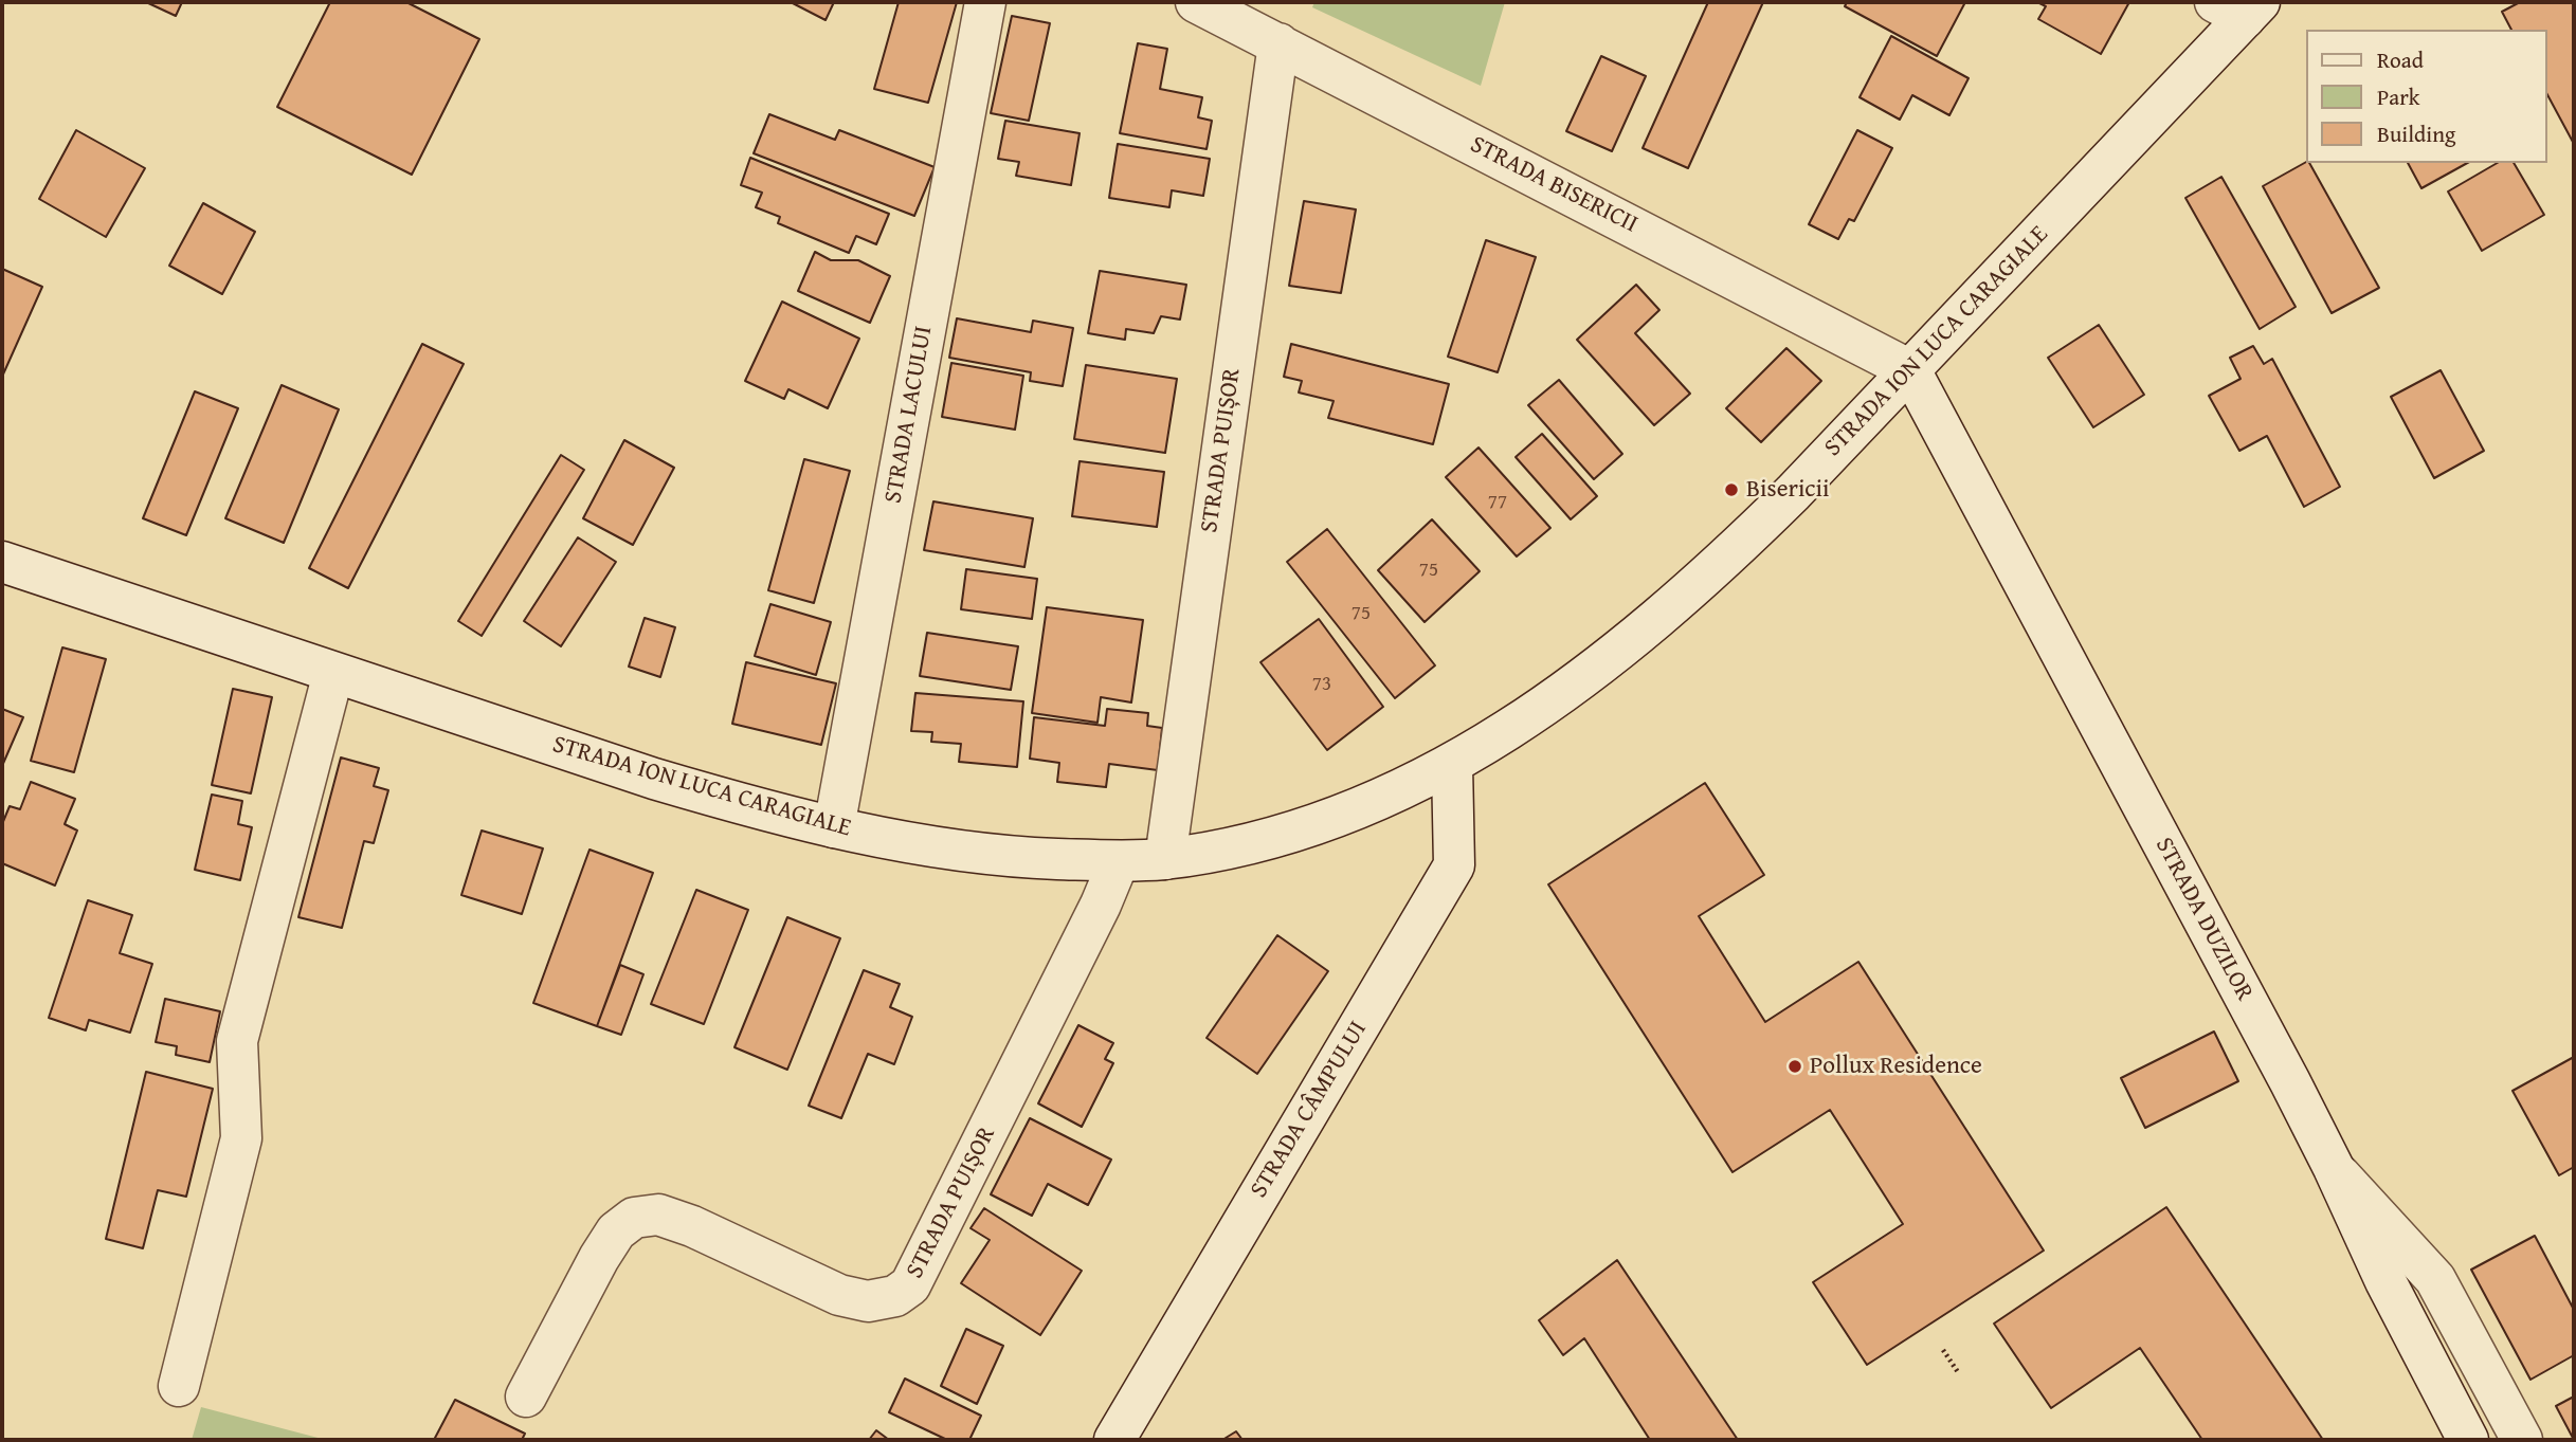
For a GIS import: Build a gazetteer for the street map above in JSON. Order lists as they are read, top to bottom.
{
  "streets": {
    "street": [
      "STRADA BISERICII",
      "STRADA ION LUCA CARAGIALE",
      "STRADA LACULUI",
      "STRADA PUIȘOR",
      "STRADA DUZILOR",
      "STRADA CÂMPULUI"
    ]
  },
  "crossings": [
    ["STRADA BISERICII", "STRADA ION LUCA CARAGIALE"],
    ["STRADA BISERICII", "STRADA PUIȘOR"],
    ["STRADA BISERICII", "STRADA DUZILOR"],
    ["STRADA ION LUCA CARAGIALE", "STRADA LACULUI"],
    ["STRADA ION LUCA CARAGIALE", "STRADA PUIȘOR"],
    ["STRADA ION LUCA CARAGIALE", "STRADA DUZILOR"],
    ["STRADA ION LUCA CARAGIALE", "STRADA CÂMPULUI"]
  ],
  "places": ["Bisericii", "Pollux Residence"],
  "house_numbers": [
    "77",
    "75",
    "75",
    "73"
  ],
  "legend": ["Road", "Park", "Building"]
}
